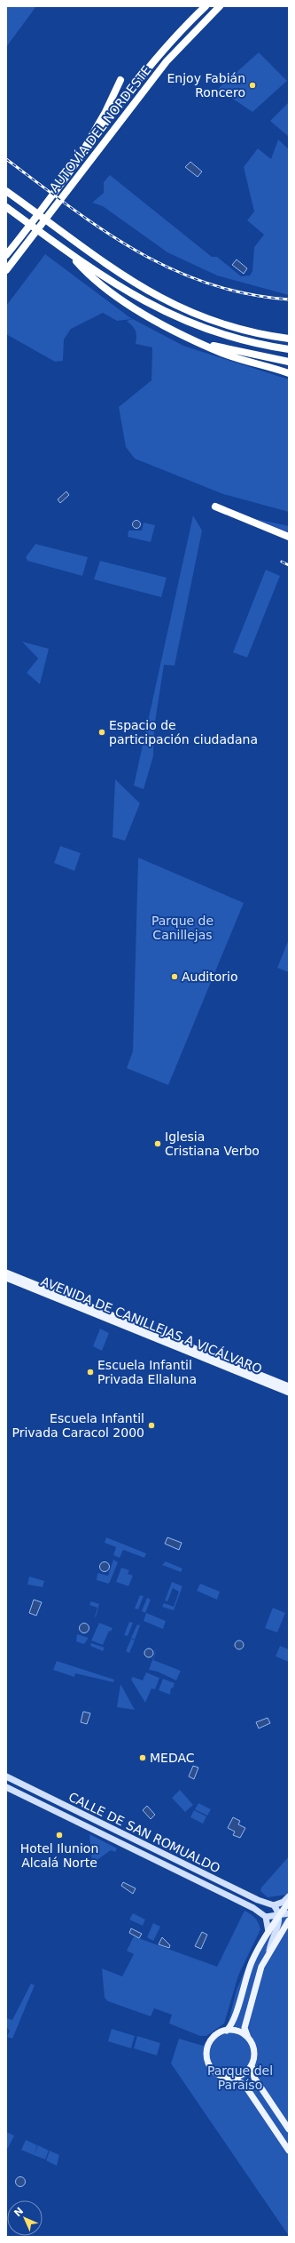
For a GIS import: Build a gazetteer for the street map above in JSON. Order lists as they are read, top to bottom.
{
  "streets": {
    "highway": ["AUTOVÍA DEL NORDESTE"],
    "main road": ["AVENIDA DE CANILLEJAS A VICÁLVARO", "CALLE DE SAN ROMUALDO"]
  },
  "parks": ["Parque de Canillejas", "Parque del Paraíso"],
  "places": [
    "Enjoy Fabián Roncero",
    "Espacio de participación ciudadana",
    "Auditorio",
    "Iglesia Cristiana Verbo",
    "Escuela Infantil Privada Ellaluna",
    "Escuela Infantil Privada Caracol 2000",
    "MEDAC",
    "Hotel Ilunion Alcalá Norte"
  ],
  "north": "top left"
}
